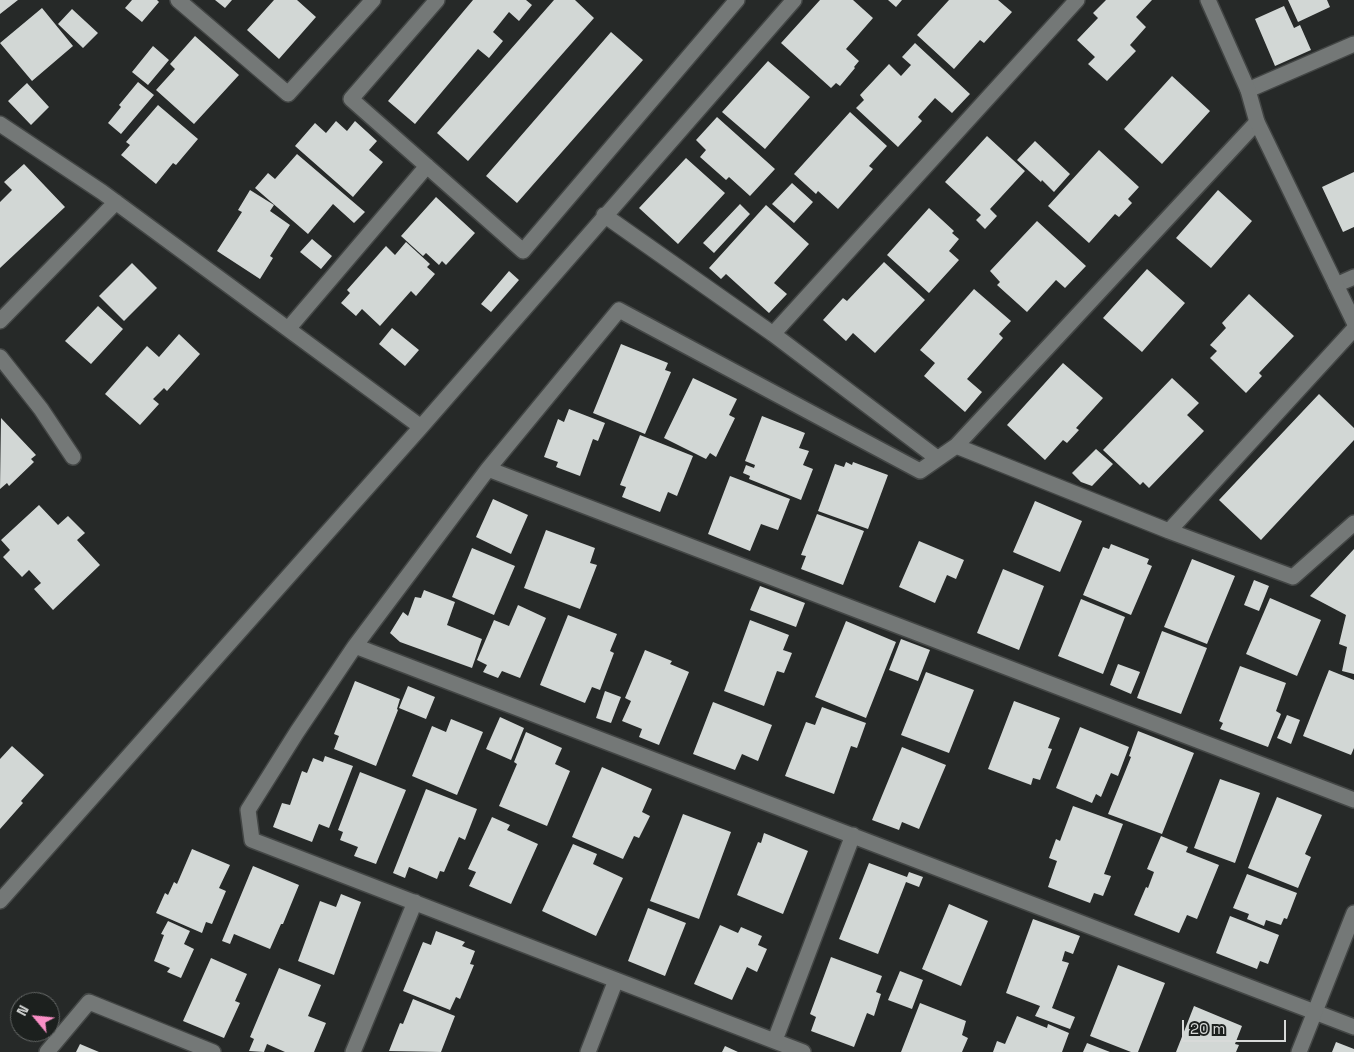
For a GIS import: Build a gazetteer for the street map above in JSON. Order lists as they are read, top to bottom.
{
  "scale_bar": "20 m",
  "north": "top left"
}
